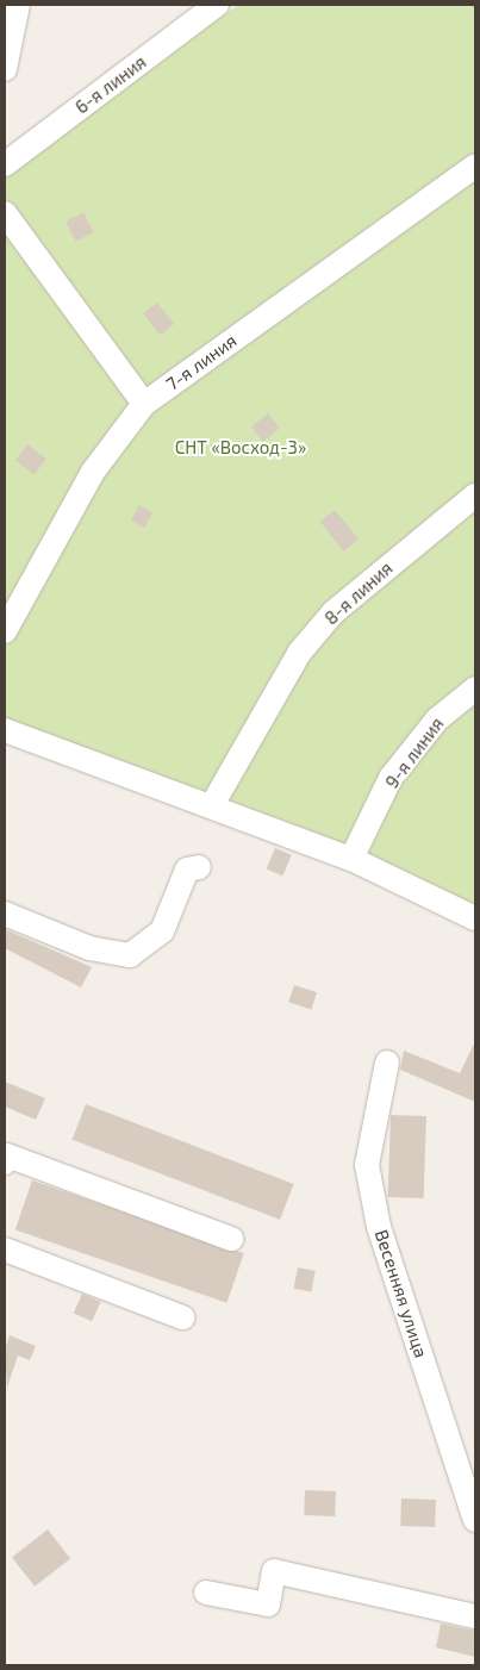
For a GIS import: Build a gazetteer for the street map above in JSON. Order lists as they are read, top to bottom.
{
  "streets": {
    "street": [
      "6-я линия",
      "7-я линия",
      "8-я линия",
      "9-я линия",
      "Весенняя улица"
    ]
  },
  "parks": ["СНТ «Восход-3»"]
}
